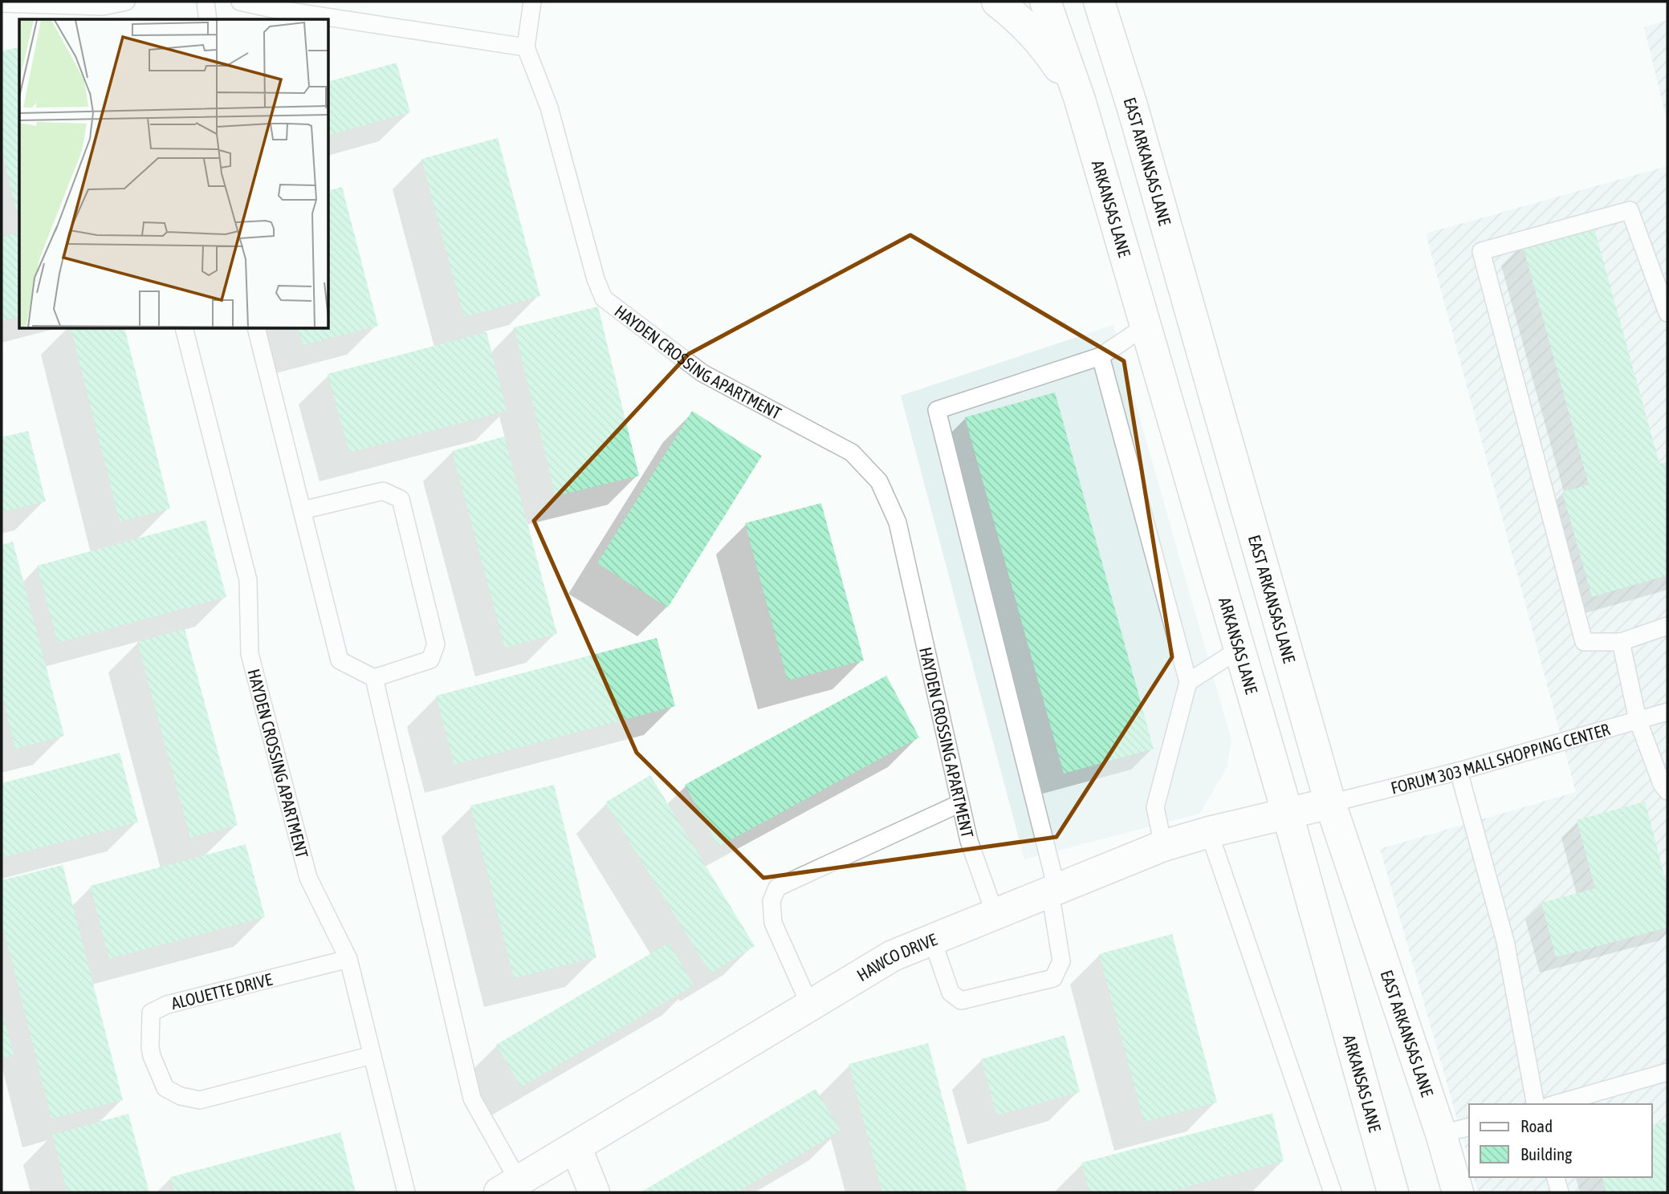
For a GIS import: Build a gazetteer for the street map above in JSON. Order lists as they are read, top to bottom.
{
  "streets": {
    "main road": ["EAST ARKANSAS LANE", "ARKANSAS LANE", "HAWCO DRIVE"],
    "lane": ["HAYDEN CROSSING APARTMENT", "FORUM 303 MALL SHOPPING CENTER", "ALOUETTE DRIVE"]
  },
  "crossings": [
    ["EAST ARKANSAS LANE", "FORUM 303 MALL SHOPPING CENTER"],
    ["EAST ARKANSAS LANE", "HAWCO DRIVE"],
    ["ARKANSAS LANE", "HAWCO DRIVE"],
    ["HAYDEN CROSSING APARTMENT", "HAWCO DRIVE"],
    ["HAYDEN CROSSING APARTMENT", "ALOUETTE DRIVE"],
    ["FORUM 303 MALL SHOPPING CENTER", "HAWCO DRIVE"]
  ],
  "legend": ["Road", "Building"]
}
